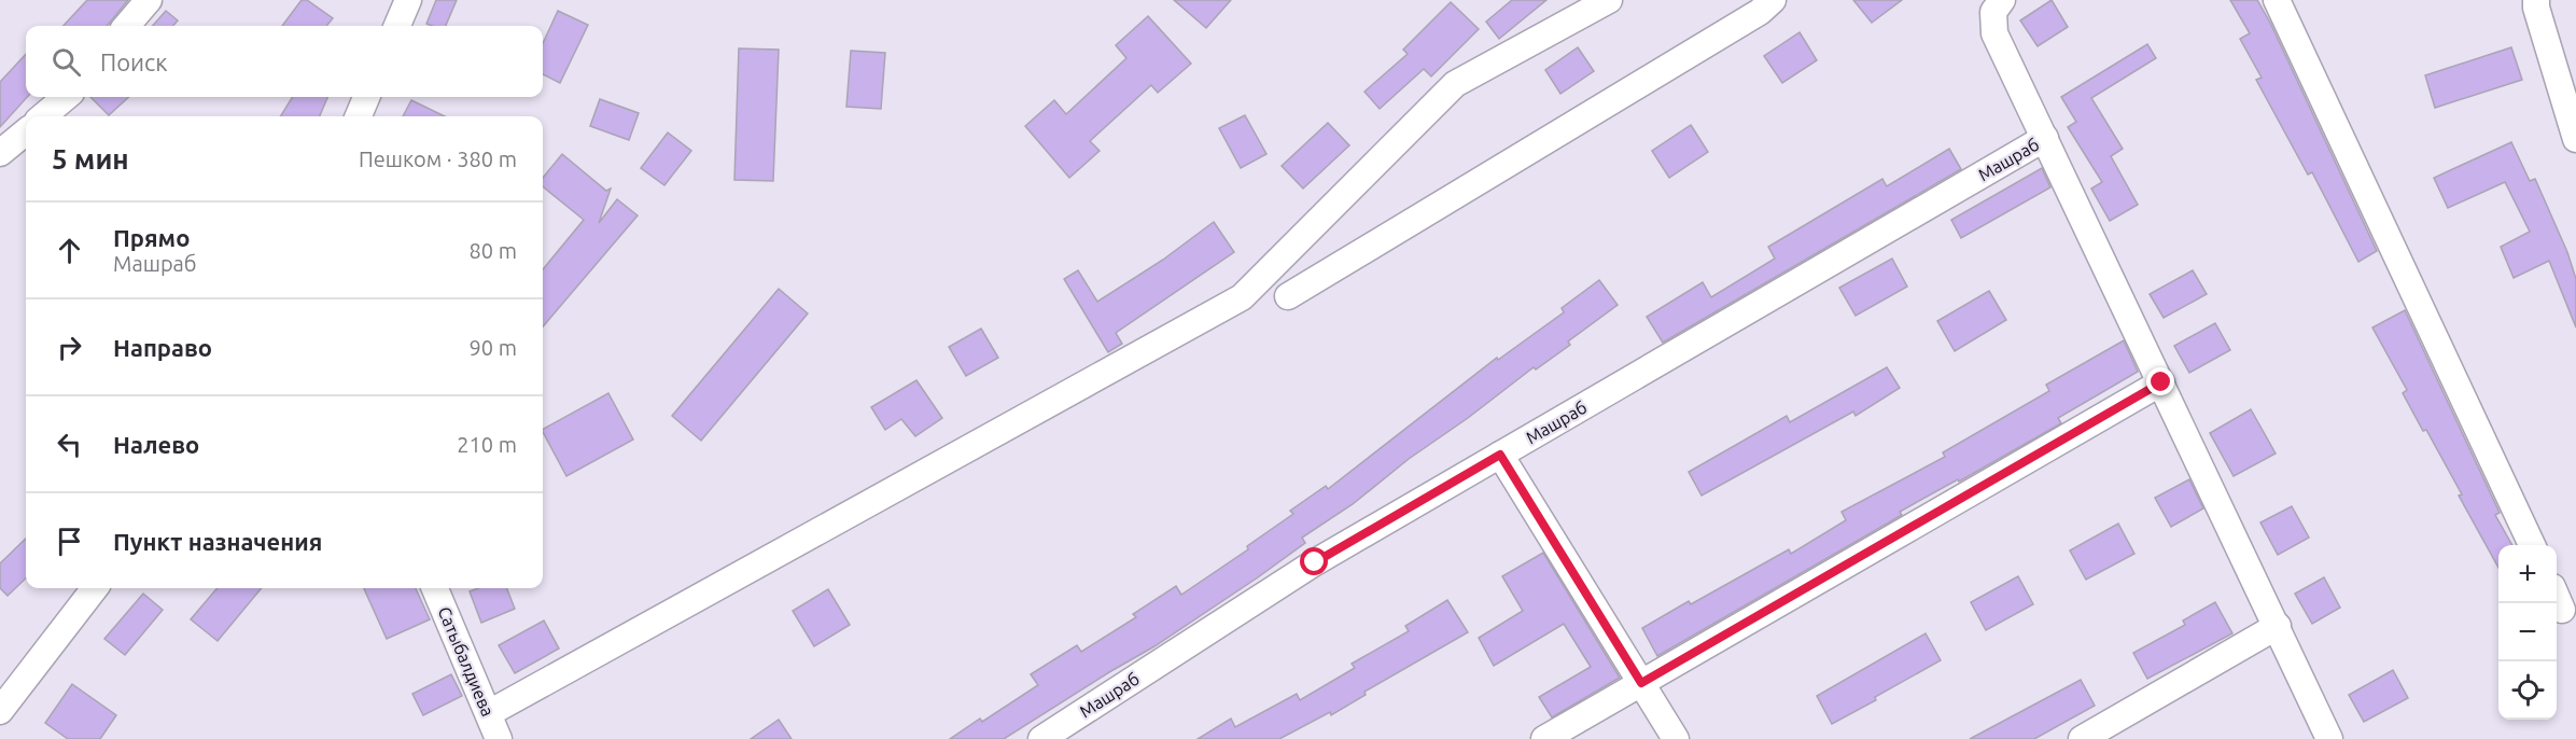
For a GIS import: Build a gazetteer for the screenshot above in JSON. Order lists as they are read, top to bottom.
{
  "streets": {
    "street": ["Машраб", "Сатыбалдиева"]
  },
  "page": {
    "search": "Поиск",
    "heading": ["5 мин", "Пешком · 380 m"],
    "list": [
      ["Прямо", "Машраб", "80 m"],
      ["Направо", "90 m"],
      ["Налево", "210 m"],
      "Пункт назначения"
    ],
    "map_buttons": ["+", "−"]
  }
}
